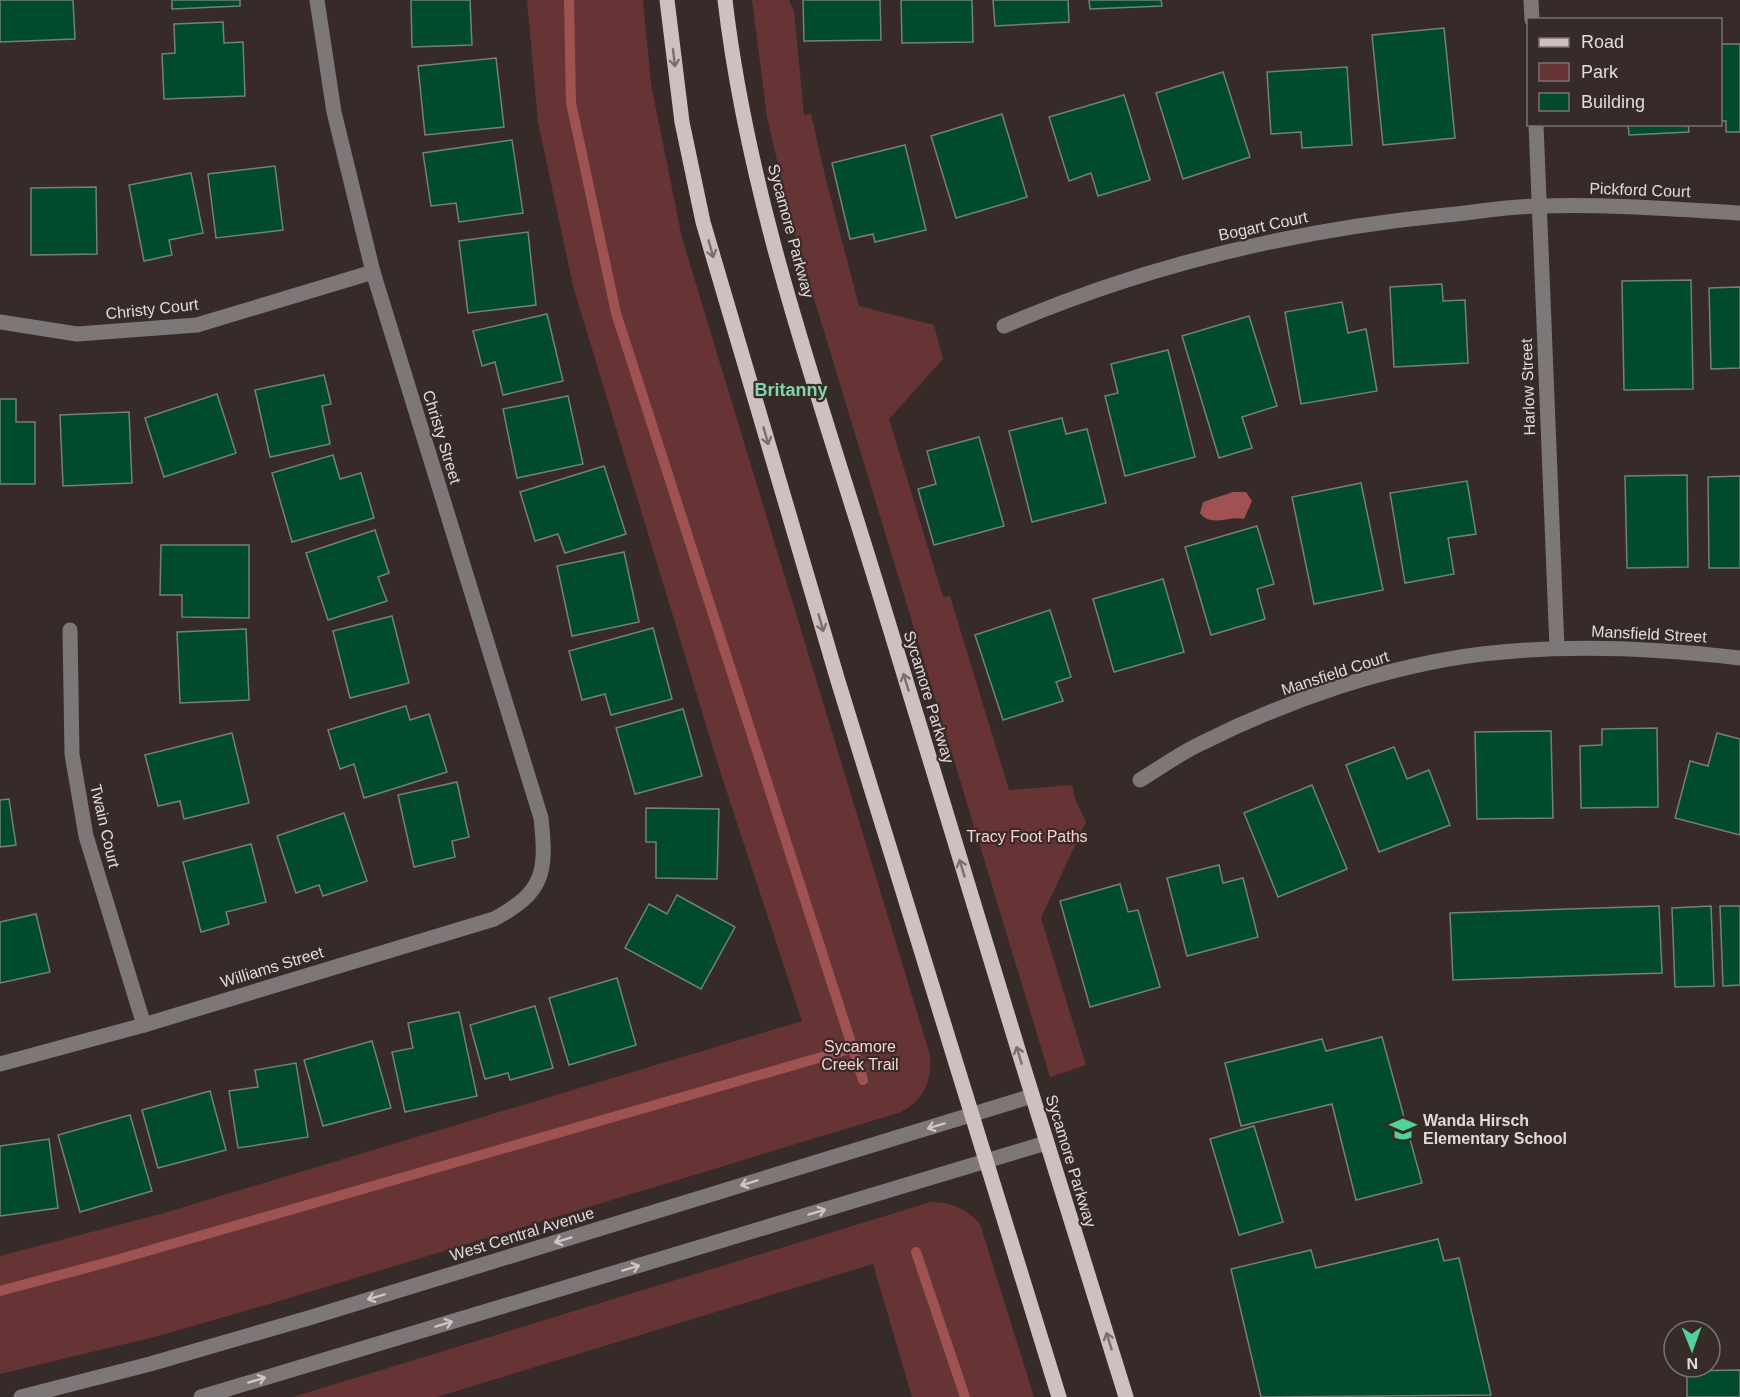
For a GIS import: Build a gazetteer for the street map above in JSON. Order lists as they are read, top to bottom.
{
  "streets": {
    "main road": ["Sycamore Parkway"],
    "street": [
      "Pickford Court",
      "Bogart Court",
      "Christy Court",
      "Harlow Street",
      "Christy Street",
      "Mansfield Street",
      "Mansfield Court",
      "Twain Court",
      "Williams Street",
      "West Central Avenue"
    ]
  },
  "crossings": [
    ["Pickford Court", "Bogart Court"],
    ["Pickford Court", "Harlow Street"],
    ["Bogart Court", "Harlow Street"],
    ["Sycamore Parkway", "West Central Avenue"],
    ["Christy Court", "Christy Street"],
    ["Harlow Street", "Mansfield Street"],
    ["Harlow Street", "Mansfield Court"],
    ["Christy Street", "Williams Street"],
    ["Mansfield Street", "Mansfield Court"],
    ["Twain Court", "Williams Street"]
  ],
  "districts": ["Britanny"],
  "parks": ["Tracy Foot Paths", "Sycamore Creek Trail"],
  "places": {
    "school or university": ["Wanda Hirsch Elementary School"]
  },
  "legend": ["Road", "Park", "Building"],
  "north": "bottom"
}
